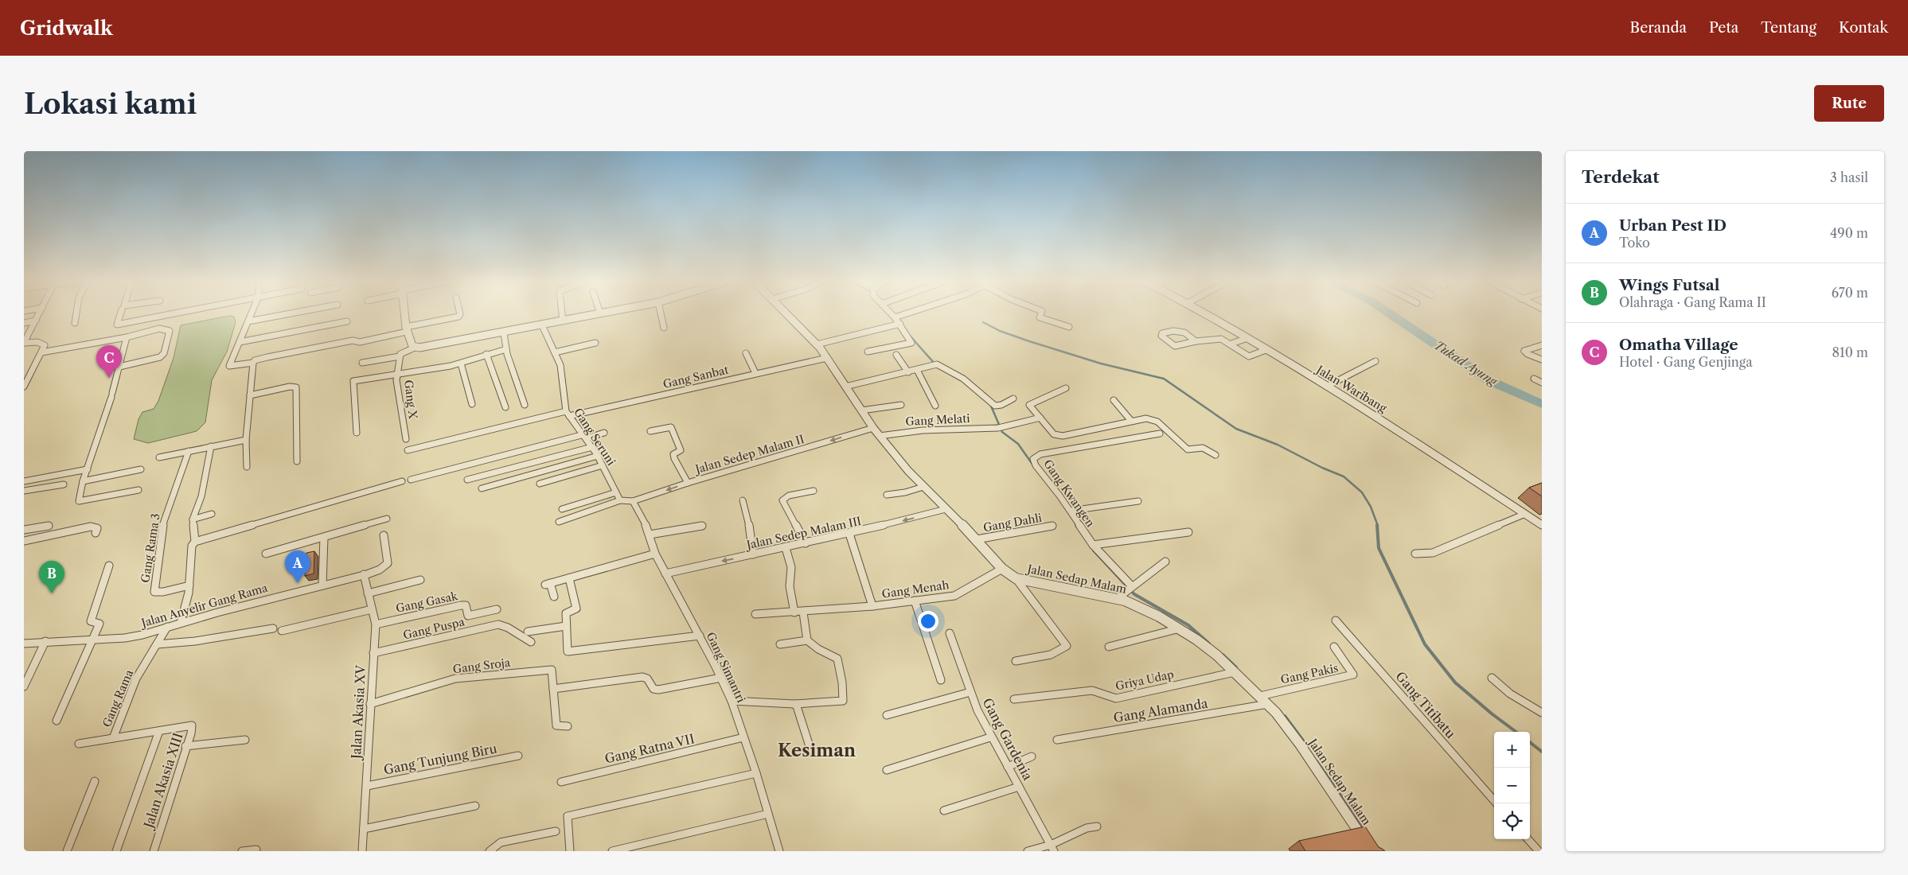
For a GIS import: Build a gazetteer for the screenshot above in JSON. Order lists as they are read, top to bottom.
{
  "streets": {
    "street": [
      "Gang Sanbat",
      "Jalan Waribang",
      "Gang X",
      "Gang Melati",
      "Gang Seruni",
      "Jalan Sedep Malam II",
      "Gang Kwangen",
      "Gang Dahli",
      "Jalan Sedep Malam III",
      "Gang Rama 3",
      "Jalan Sedap Malam",
      "Gang Menah",
      "Gang Gasak",
      "Jalan Anyelir Gang Rama",
      "Gang Puspa",
      "Gang Sroja",
      "Gang Simantri",
      "Gang Pakis",
      "Griya Udap",
      "Gang Rama",
      "Gang Titibatu",
      "Gang Alamanda",
      "Jalan Akasia XV",
      "Gang Gardenia",
      "Gang Ratna VII",
      "Gang Tunjung Biru",
      "Jalan Akasia XIII"
    ]
  },
  "crossings": [
    ["Gang Sanbat", "Gang Seruni"],
    ["Gang Sanbat", "Jalan Sedap Malam"],
    ["Gang Melati", "Jalan Sedap Malam"],
    ["Jalan Sedep Malam II", "Jalan Sedap Malam"],
    ["Jalan Sedep Malam II", "Gang Simantri"],
    ["Gang Dahli", "Jalan Sedap Malam"],
    ["Jalan Sedep Malam III", "Jalan Sedap Malam"],
    ["Jalan Sedep Malam III", "Gang Simantri"],
    ["Jalan Sedap Malam", "Gang Menah"],
    ["Jalan Sedap Malam", "Gang Pakis"],
    ["Jalan Sedap Malam", "Griya Udap"],
    ["Jalan Sedap Malam", "Gang Alamanda"],
    ["Gang Gasak", "Jalan Akasia XV"],
    ["Jalan Anyelir Gang Rama", "Gang Rama"],
    ["Jalan Anyelir Gang Rama", "Jalan Akasia XV"],
    ["Gang Puspa", "Jalan Akasia XV"],
    ["Gang Sroja", "Jalan Akasia XV"],
    ["Gang Simantri", "Gang Ratna VII"],
    ["Gang Rama", "Jalan Akasia XIII"],
    ["Jalan Akasia XV", "Gang Tunjung Biru"]
  ],
  "one_way": ["Jalan Sedep Malam II"],
  "districts": ["Kesiman"],
  "water": ["Tukad Ayung"],
  "page": {
    "header": "Gridwalk",
    "nav": [
      "Beranda",
      "Peta",
      "Tentang",
      "Kontak"
    ],
    "buttons": "Rute",
    "title": "Lokasi kami",
    "heading": ["Terdekat", "3 hasil"],
    "list": [
      {
        "mark": "A",
        "name": "Urban Pest ID",
        "note": "Toko",
        "value": "490 m"
      },
      {
        "mark": "B",
        "name": "Wings Futsal",
        "note": "Olahraga · Gang Rama II",
        "value": "670 m"
      },
      {
        "mark": "C",
        "name": "Omatha Village",
        "note": "Hotel · Gang Genjinga",
        "value": "810 m"
      }
    ],
    "pins": ["C", "A", "B"],
    "map_buttons": ["+", "−"]
  }
}
